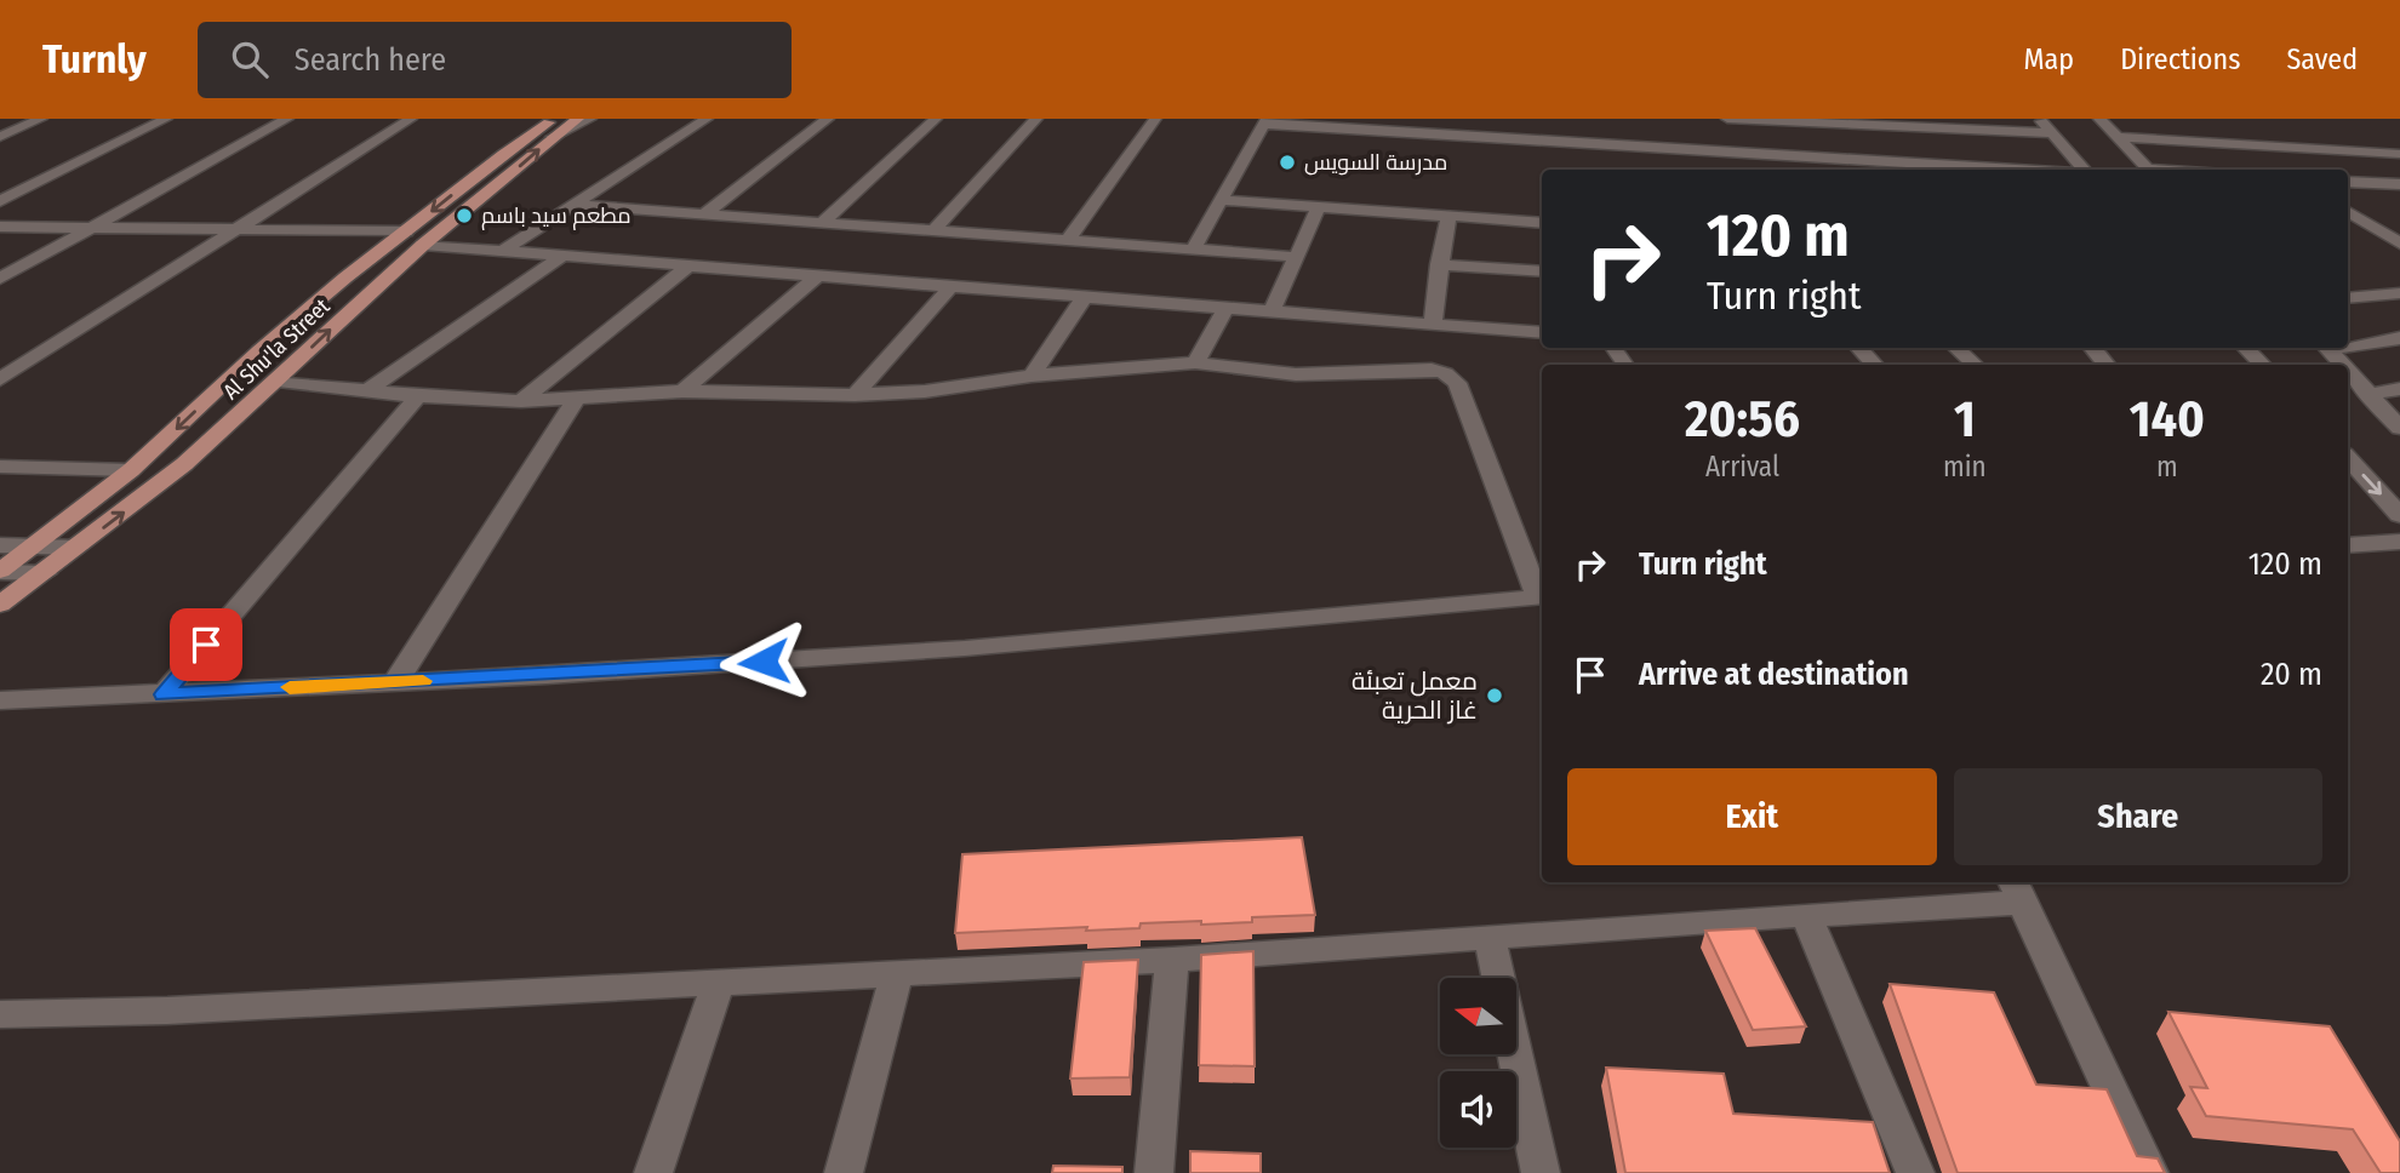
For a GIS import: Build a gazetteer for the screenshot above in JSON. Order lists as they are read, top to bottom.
{
  "streets": {
    "main road": ["Al Shu'la Street"]
  },
  "places": ["مدرسة السويس", "مطعم سيد باسم", "معمل تعبئة غاز الحرية"],
  "north": "left",
  "page": {
    "header": "Turnly",
    "search": "Search here",
    "nav": ["Map", "Directions", "Saved"],
    "turn": ["120 m", "Turn right"],
    "eta": [
      "20:56",
      "Arrival",
      "1",
      "min",
      "140",
      "m"
    ],
    "list": [
      {
        "name": "Turn right",
        "value": "120 m"
      },
      {
        "name": "Arrive at destination",
        "value": "20 m"
      }
    ],
    "buttons": ["Exit", "Share"]
  }
}
